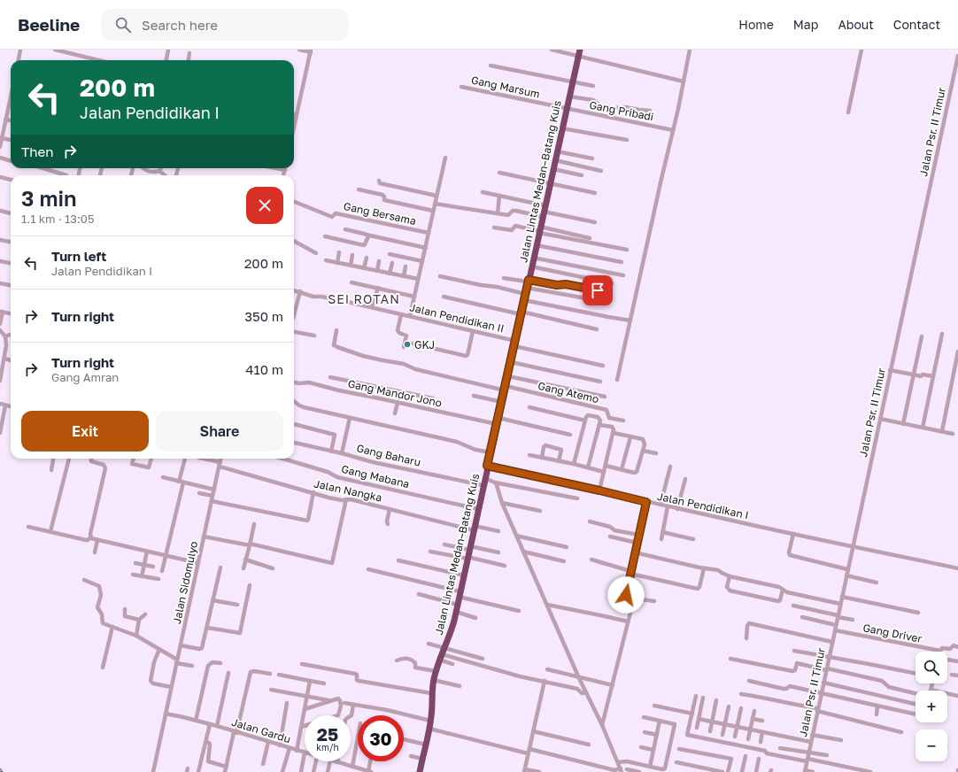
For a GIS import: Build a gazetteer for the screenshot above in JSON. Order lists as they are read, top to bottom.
{
  "streets": {
    "highway": ["Jalan Lintas Medan–Batang Kuis"],
    "street": [
      "Gang Marsum",
      "Gang Pribadi",
      "Jalan Psr. II Timur",
      "Gang Bersama",
      "Jalan Pendidikan II",
      "Gang Atemo",
      "Gang Mandor Jono",
      "Gang Baharu",
      "Gang Mabana",
      "Jalan Nangka",
      "Jalan Pendidikan I",
      "Jalan Sidomulyo",
      "Gang Driver",
      "Jalan Gardu"
    ]
  },
  "crossings": [
    ["Gang Marsum", "Gang Pribadi"],
    ["Gang Marsum", "Jalan Lintas Medan–Batang Kuis"],
    ["Gang Pribadi", "Jalan Lintas Medan–Batang Kuis"],
    ["Jalan Psr. II Timur", "Jalan Pendidikan I"],
    ["Jalan Psr. II Timur", "Gang Driver"],
    ["Jalan Lintas Medan–Batang Kuis", "Jalan Pendidikan II"],
    ["Jalan Lintas Medan–Batang Kuis", "Gang Atemo"],
    ["Jalan Lintas Medan–Batang Kuis", "Gang Mandor Jono"],
    ["Jalan Lintas Medan–Batang Kuis", "Gang Baharu"],
    ["Jalan Lintas Medan–Batang Kuis", "Gang Mabana"],
    ["Jalan Lintas Medan–Batang Kuis", "Jalan Nangka"],
    ["Jalan Lintas Medan–Batang Kuis", "Jalan Pendidikan I"],
    ["Jalan Nangka", "Jalan Sidomulyo"],
    ["Jalan Sidomulyo", "Jalan Gardu"]
  ],
  "districts": ["SEI ROTAN"],
  "places": ["GKJ"],
  "page": {
    "header": "Beeline",
    "search": "Search here",
    "nav": [
      "Home",
      "Map",
      "About",
      "Contact"
    ],
    "turn": ["200 m", "Jalan Pendidikan I"],
    "then": "Then",
    "heading": ["3 min", "1.1 km · 13:05"],
    "list": [
      {
        "name": "Turn left",
        "note": "Jalan Pendidikan I",
        "value": "200 m"
      },
      {
        "name": "Turn right",
        "value": "350 m"
      },
      {
        "name": "Turn right",
        "note": "Gang Amran",
        "value": "410 m"
      }
    ],
    "buttons": ["Exit", "Share"],
    "map_buttons": ["+", "−"],
    "speed": "25 km/h",
    "limit": "30"
  }
}
